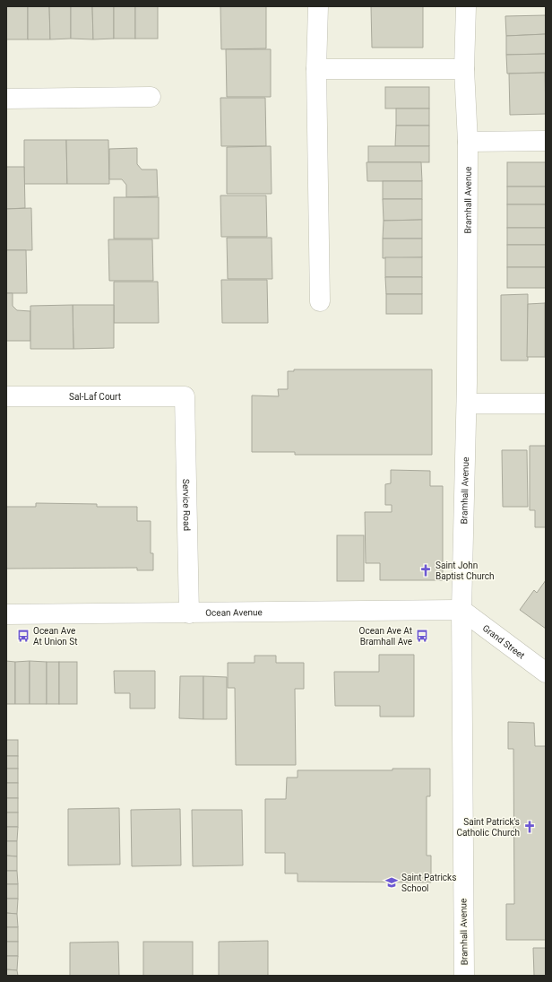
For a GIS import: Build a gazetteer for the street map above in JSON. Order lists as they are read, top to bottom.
{
  "streets": {
    "street": [
      "Bramhall Avenue",
      "Sal-Laf Court",
      "Service Road",
      "Ocean Avenue",
      "Grand Street"
    ]
  },
  "crossings": [
    ["Bramhall Avenue", "Ocean Avenue"],
    ["Bramhall Avenue", "Grand Street"],
    ["Sal-Laf Court", "Service Road"],
    ["Service Road", "Ocean Avenue"],
    ["Ocean Avenue", "Grand Street"]
  ],
  "places": {
    "church": ["Saint John Baptist Church", "Saint Patrick's Catholic Church"],
    "bus stop": ["Ocean Ave At Union St", "Ocean Ave At Bramhall Ave"],
    "school or university": ["Saint Patricks School"]
  }
}
